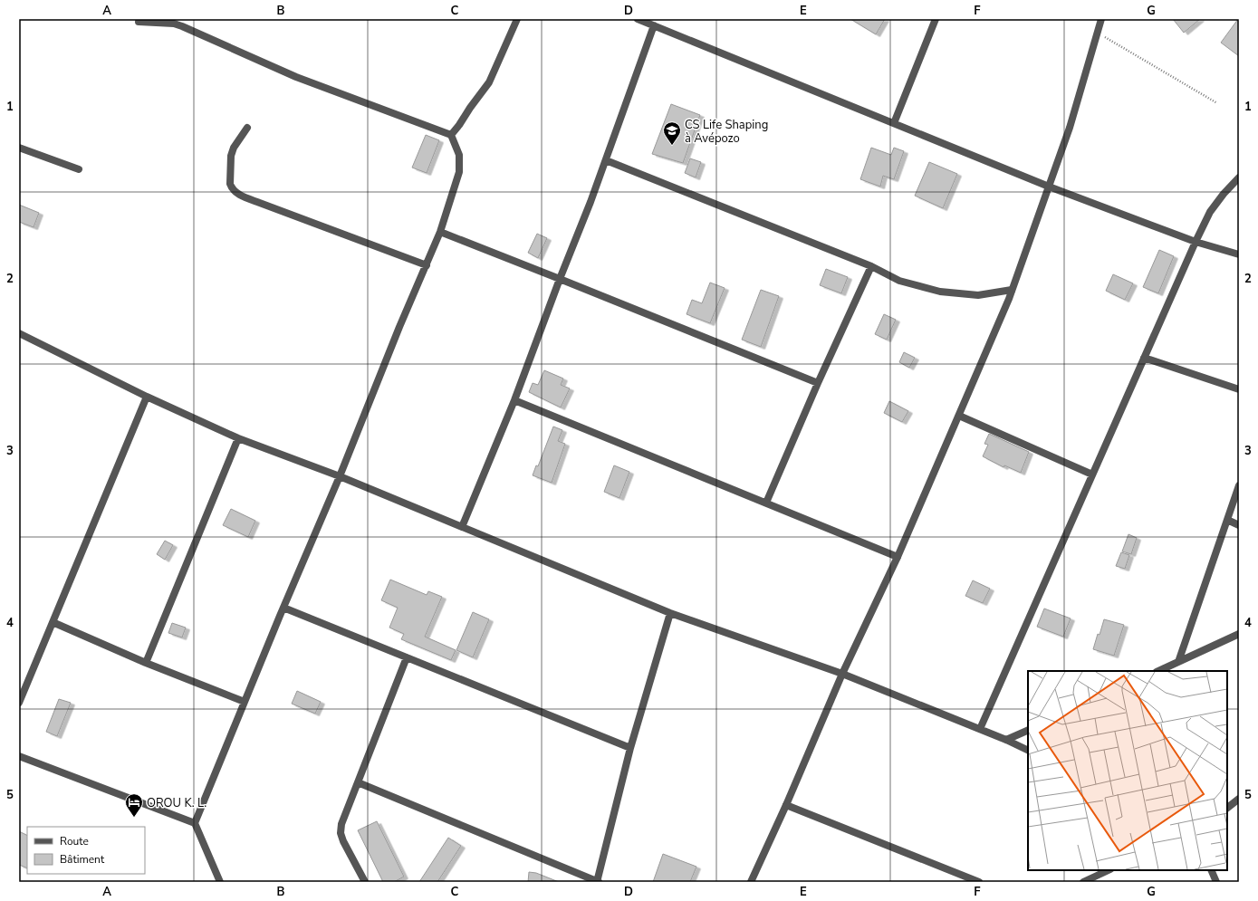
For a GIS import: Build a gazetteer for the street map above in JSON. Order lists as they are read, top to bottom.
{
  "places": {
    "school or university": ["CS Life Shaping à Avépozo"],
    "hotel": ["OROU K. L."]
  },
  "legend": ["Route", "Bâtiment"],
  "grid": {
    "columns": [
      "A",
      "B",
      "C",
      "D",
      "E",
      "F",
      "G"
    ],
    "rows": [
      "1",
      "2",
      "3",
      "4",
      "5"
    ]
  }
}
